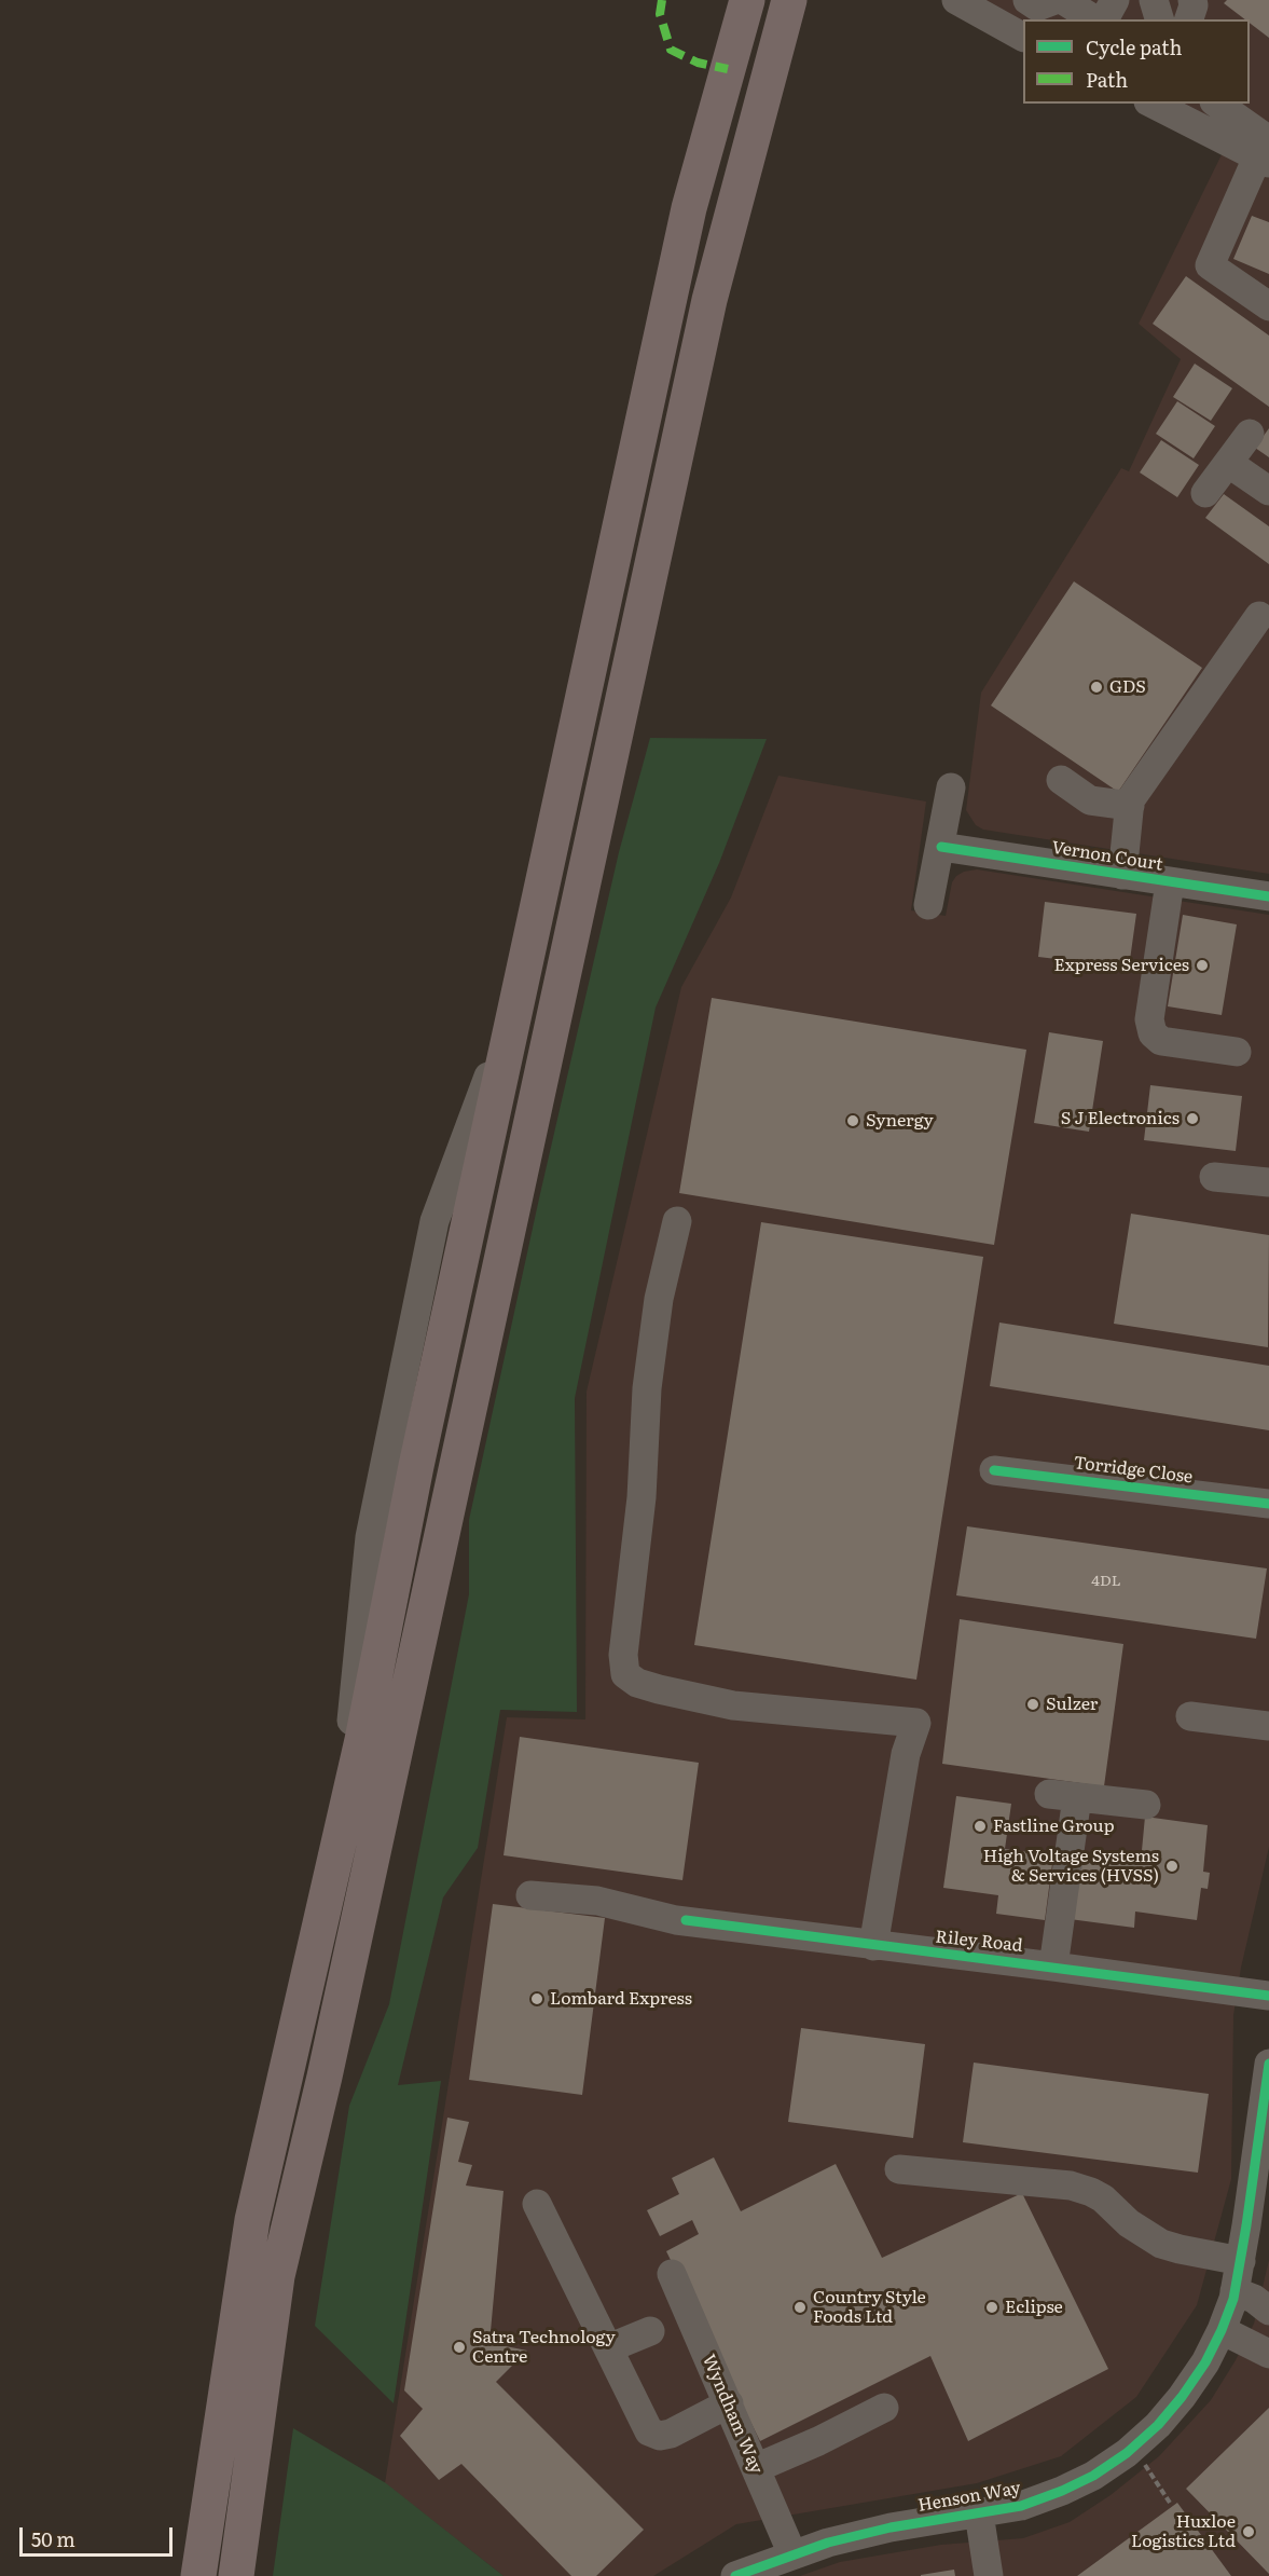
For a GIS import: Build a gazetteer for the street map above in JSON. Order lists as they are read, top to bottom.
{
  "streets": {
    "street": [
      "Vernon Court",
      "Torridge Close",
      "Riley Road",
      "Wyndham Way",
      "Henson Way"
    ]
  },
  "crossings": [
    ["Wyndham Way", "Henson Way"]
  ],
  "places": [
    "GDS",
    "Express Services",
    "S J Electronics",
    "Synergy",
    "Sulzer",
    "Fastline Group",
    "High Voltage Systems & Services (HVSS)",
    "Lombard Express",
    "Country Style Foods Ltd",
    "Eclipse",
    "Satra Technology Centre",
    "Huxloe Logistics Ltd"
  ],
  "house_numbers": ["4DL"],
  "legend": ["Cycle path", "Path"],
  "scale_bar": "50 m"
}
